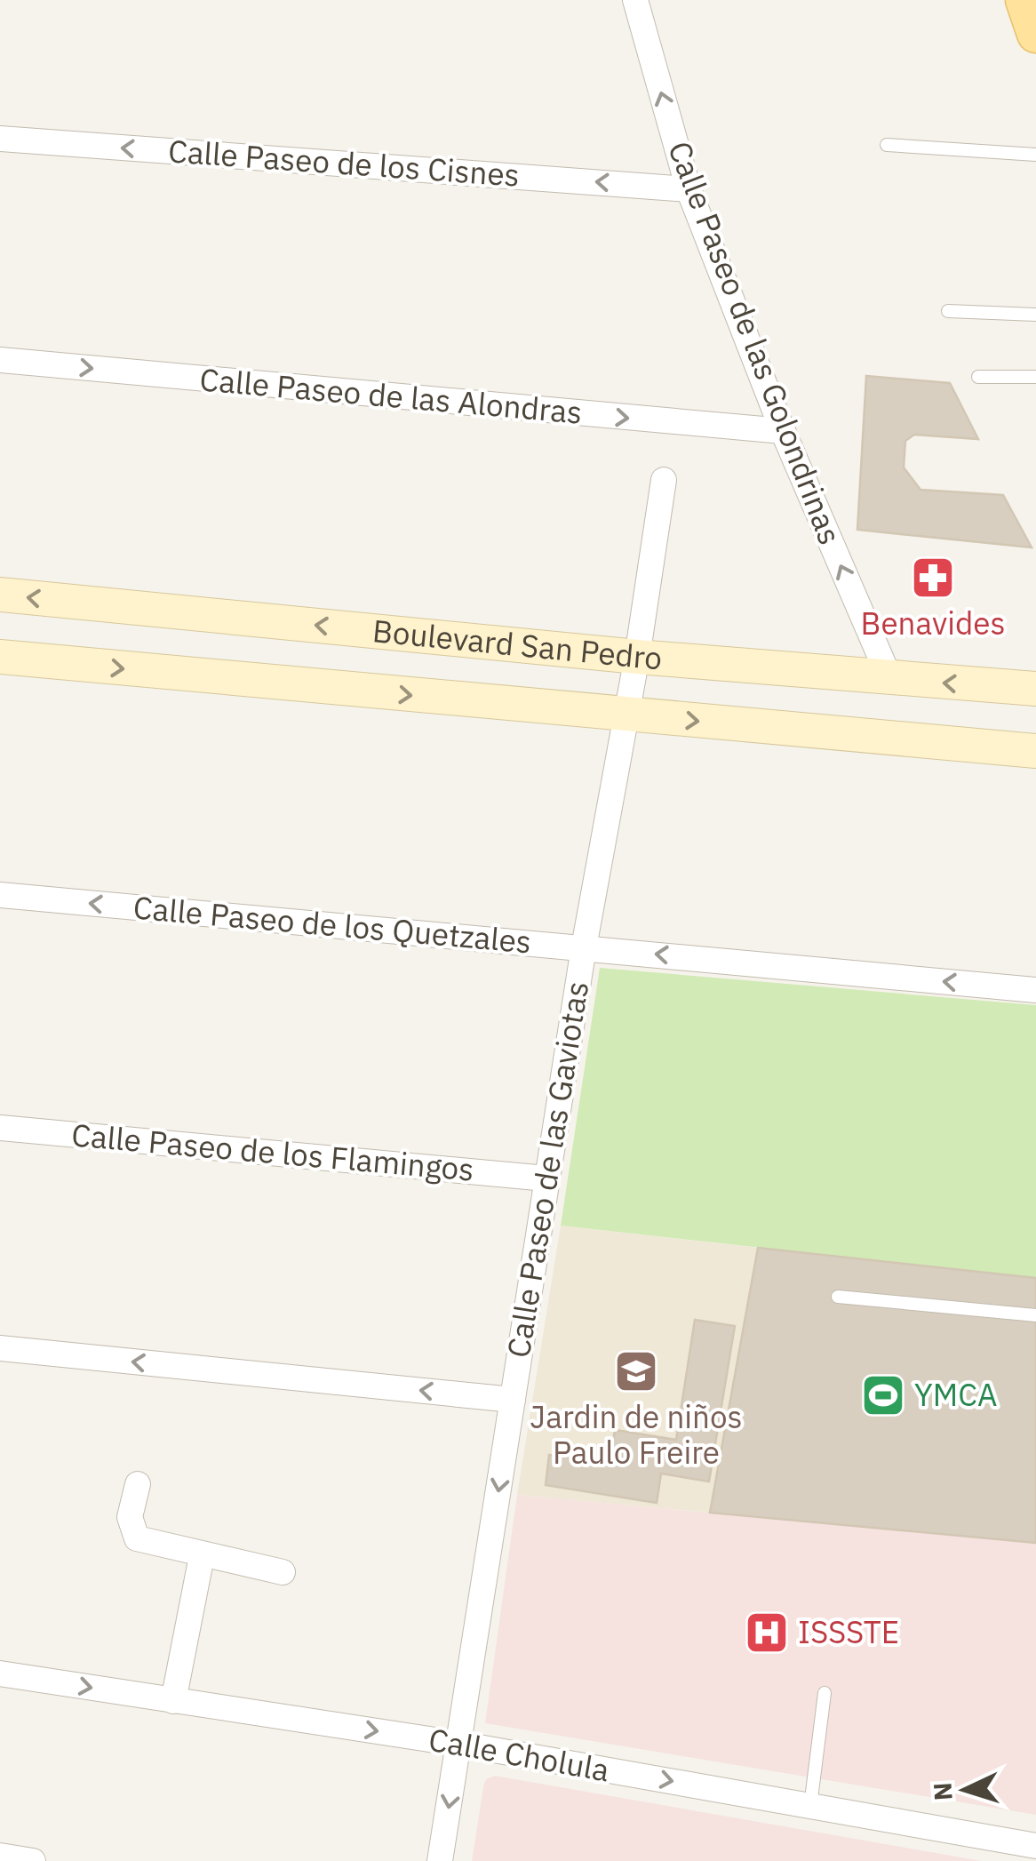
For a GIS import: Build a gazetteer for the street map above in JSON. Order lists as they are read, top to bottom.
{
  "streets": {
    "street": [
      "Calle Paseo de los Cisnes",
      "Calle Paseo de las Golondrinas",
      "Calle Paseo de las Alondras",
      "Boulevard San Pedro",
      "Calle Paseo de los Quetzales",
      "Calle Paseo de los Flamingos",
      "Calle Paseo de las Gaviotas",
      "Calle Cholula"
    ]
  },
  "crossings": [
    ["Calle Paseo de los Cisnes", "Calle Paseo de las Golondrinas"],
    ["Calle Paseo de las Golondrinas", "Calle Paseo de las Alondras"],
    ["Calle Paseo de las Golondrinas", "Boulevard San Pedro"],
    ["Boulevard San Pedro", "Calle Paseo de las Gaviotas"],
    ["Calle Paseo de los Quetzales", "Calle Paseo de las Gaviotas"],
    ["Calle Paseo de los Flamingos", "Calle Paseo de las Gaviotas"],
    ["Calle Paseo de las Gaviotas", "Calle Cholula"]
  ],
  "one_way": [
    "Calle Paseo de los Cisnes",
    "Calle Paseo de las Golondrinas",
    "Calle Paseo de las Alondras",
    "Calle Paseo de los Quetzales",
    "Calle Cholula"
  ],
  "places": {
    "pharmacy": ["Benavides"],
    "school or university": ["Jardin de niños Paulo Freire"],
    "sports": ["YMCA"],
    "hospital": ["ISSSTE"]
  },
  "north": "left"
}
